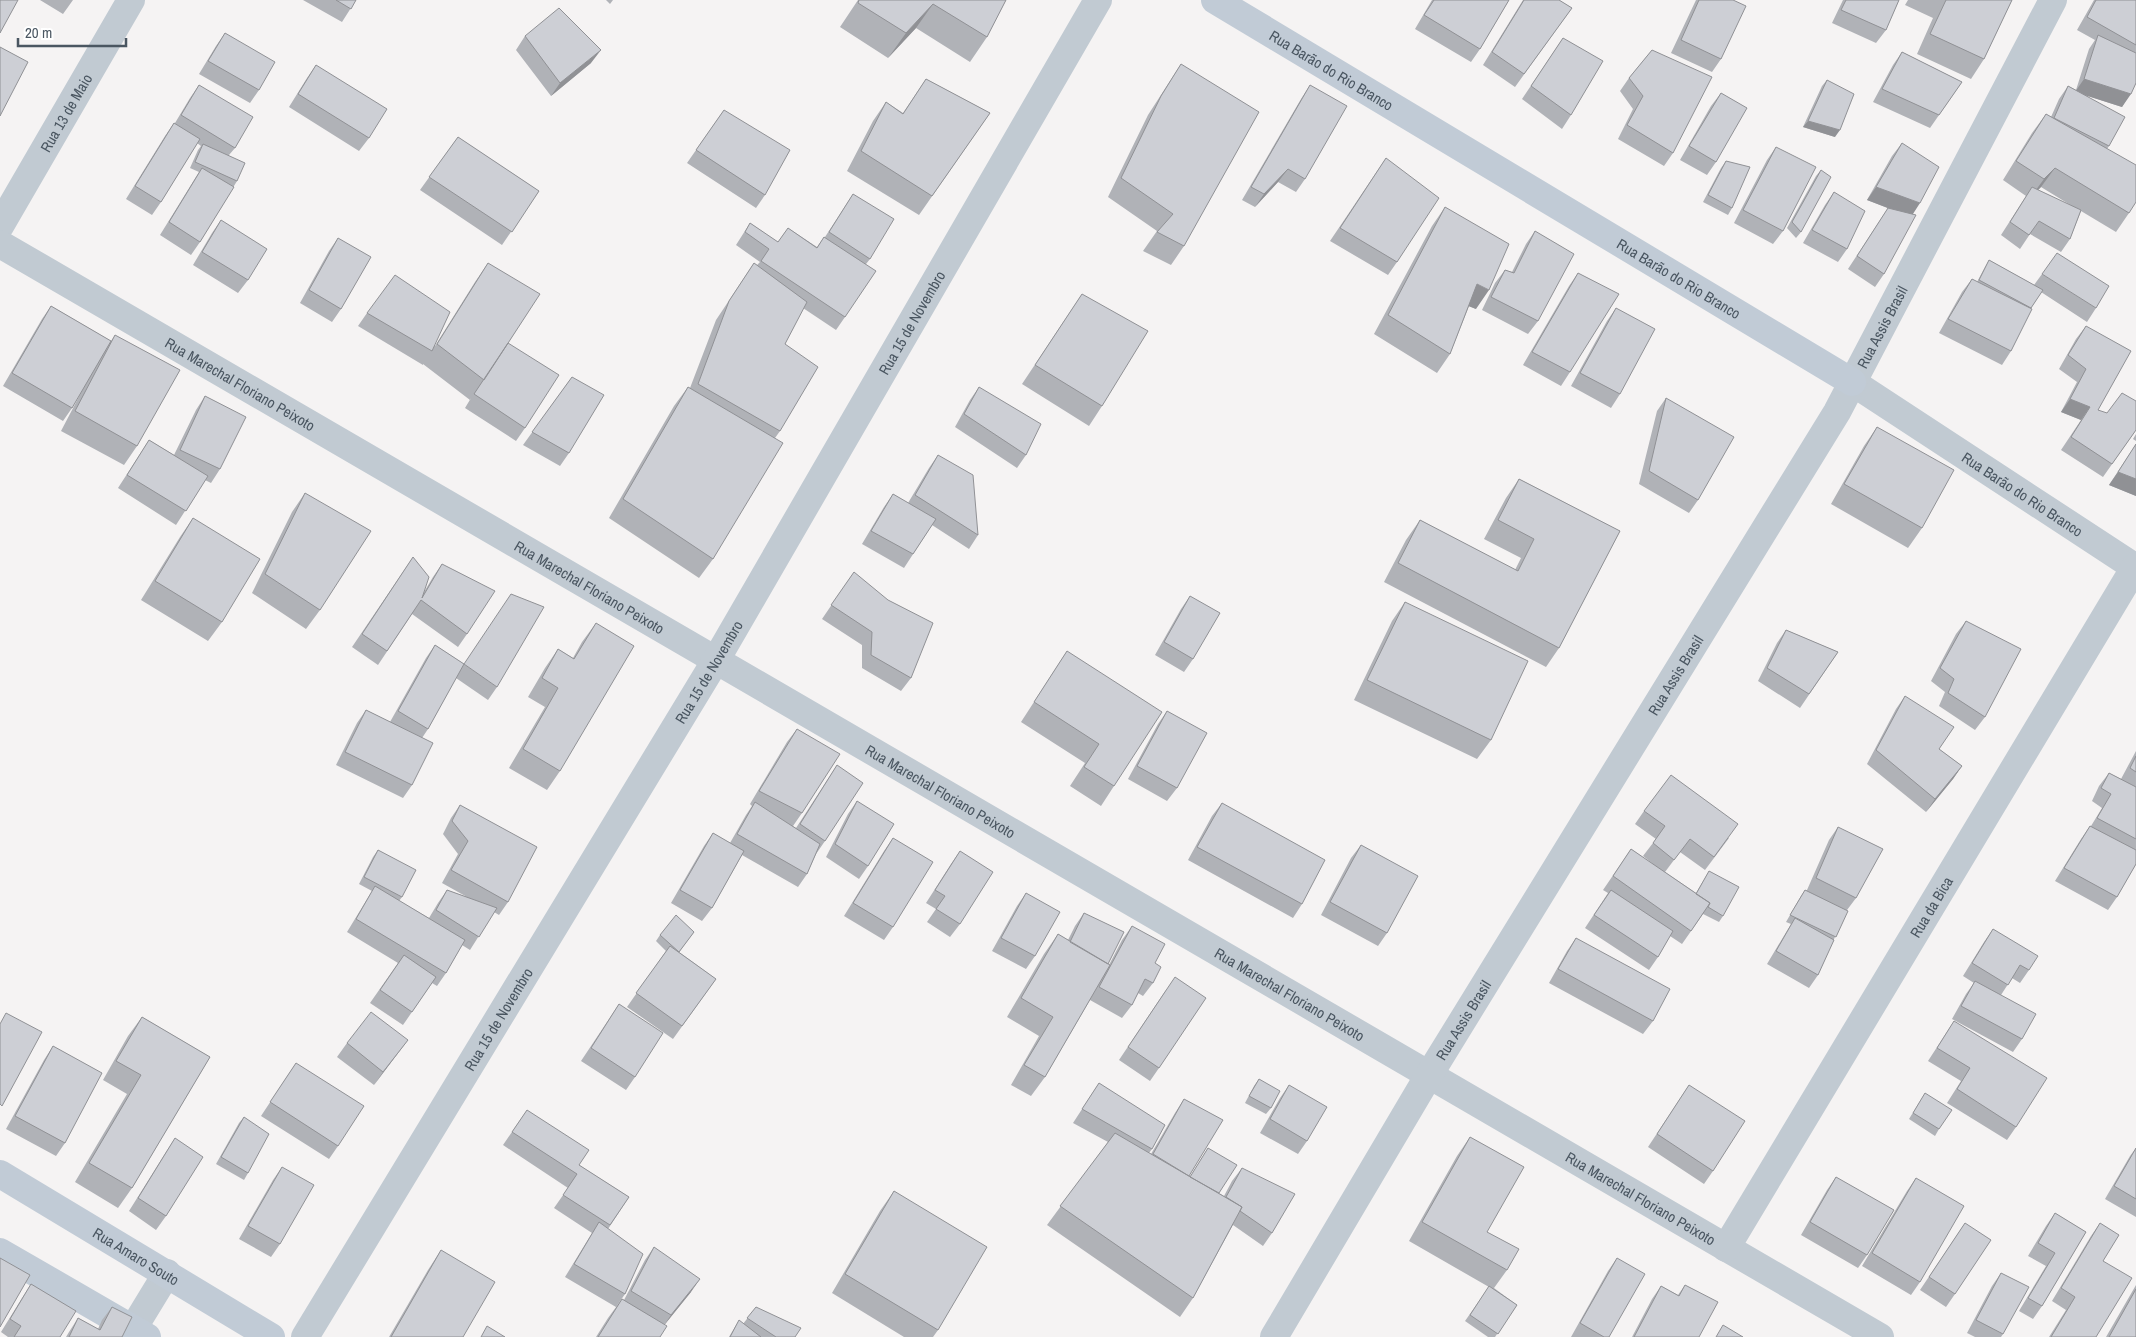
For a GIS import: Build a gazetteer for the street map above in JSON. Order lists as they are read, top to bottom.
{
  "streets": {
    "street": [
      "Rua Barão do Rio Branco",
      "Rua 13 de Maio",
      "Rua 15 de Novembro",
      "Rua Assis Brasil",
      "Rua Marechal Floriano Peixoto",
      "Rua da Bica",
      "Rua Amaro Souto"
    ]
  },
  "crossings": [
    ["Rua Barão do Rio Branco", "Rua Assis Brasil"],
    ["Rua Barão do Rio Branco", "Rua da Bica"],
    ["Rua 15 de Novembro", "Rua Marechal Floriano Peixoto"],
    ["Rua Assis Brasil", "Rua Marechal Floriano Peixoto"],
    ["Rua Marechal Floriano Peixoto", "Rua da Bica"]
  ],
  "scale_bar": "20 m"
}
